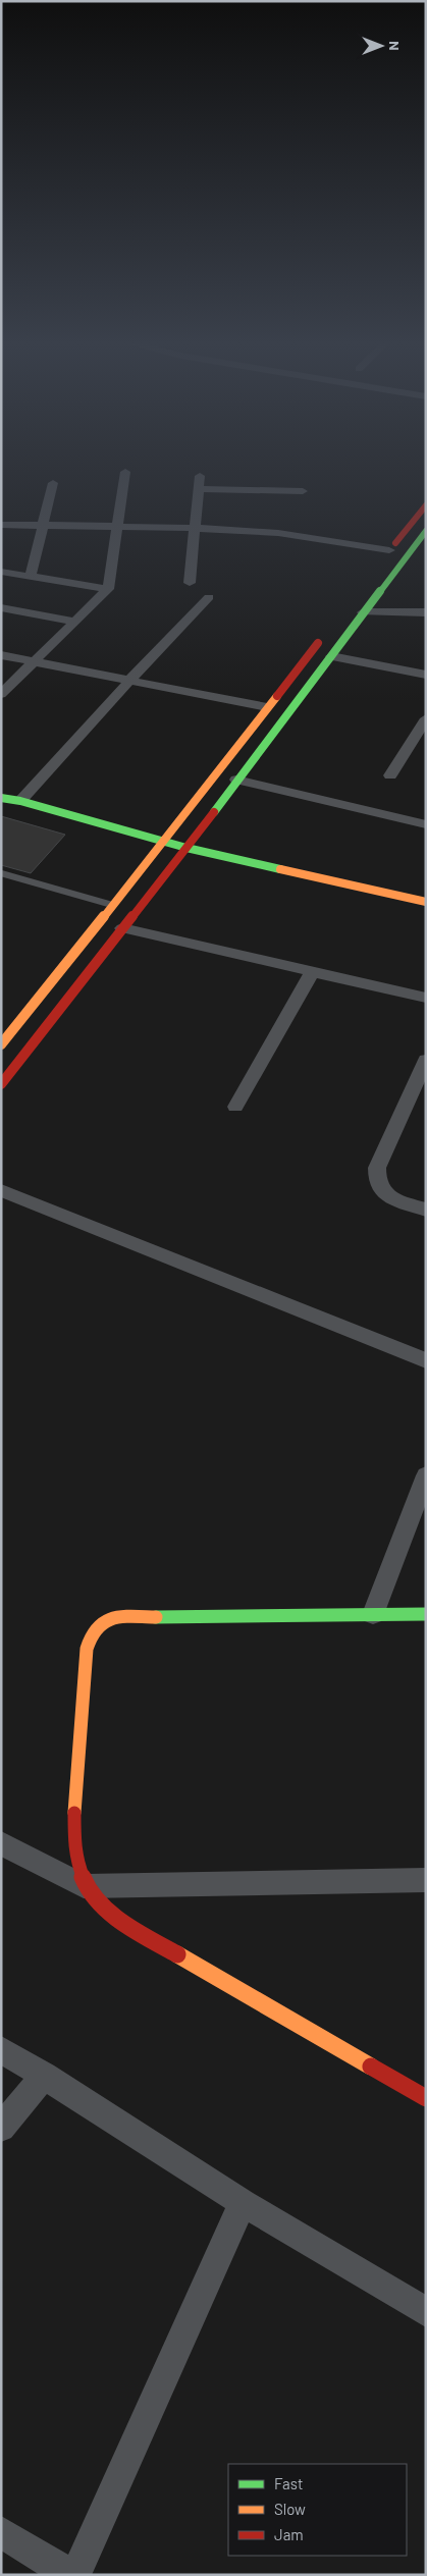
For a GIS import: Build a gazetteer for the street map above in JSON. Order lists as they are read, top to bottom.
{
  "legend": ["Fast", "Slow", "Jam"],
  "north": "right"
}
